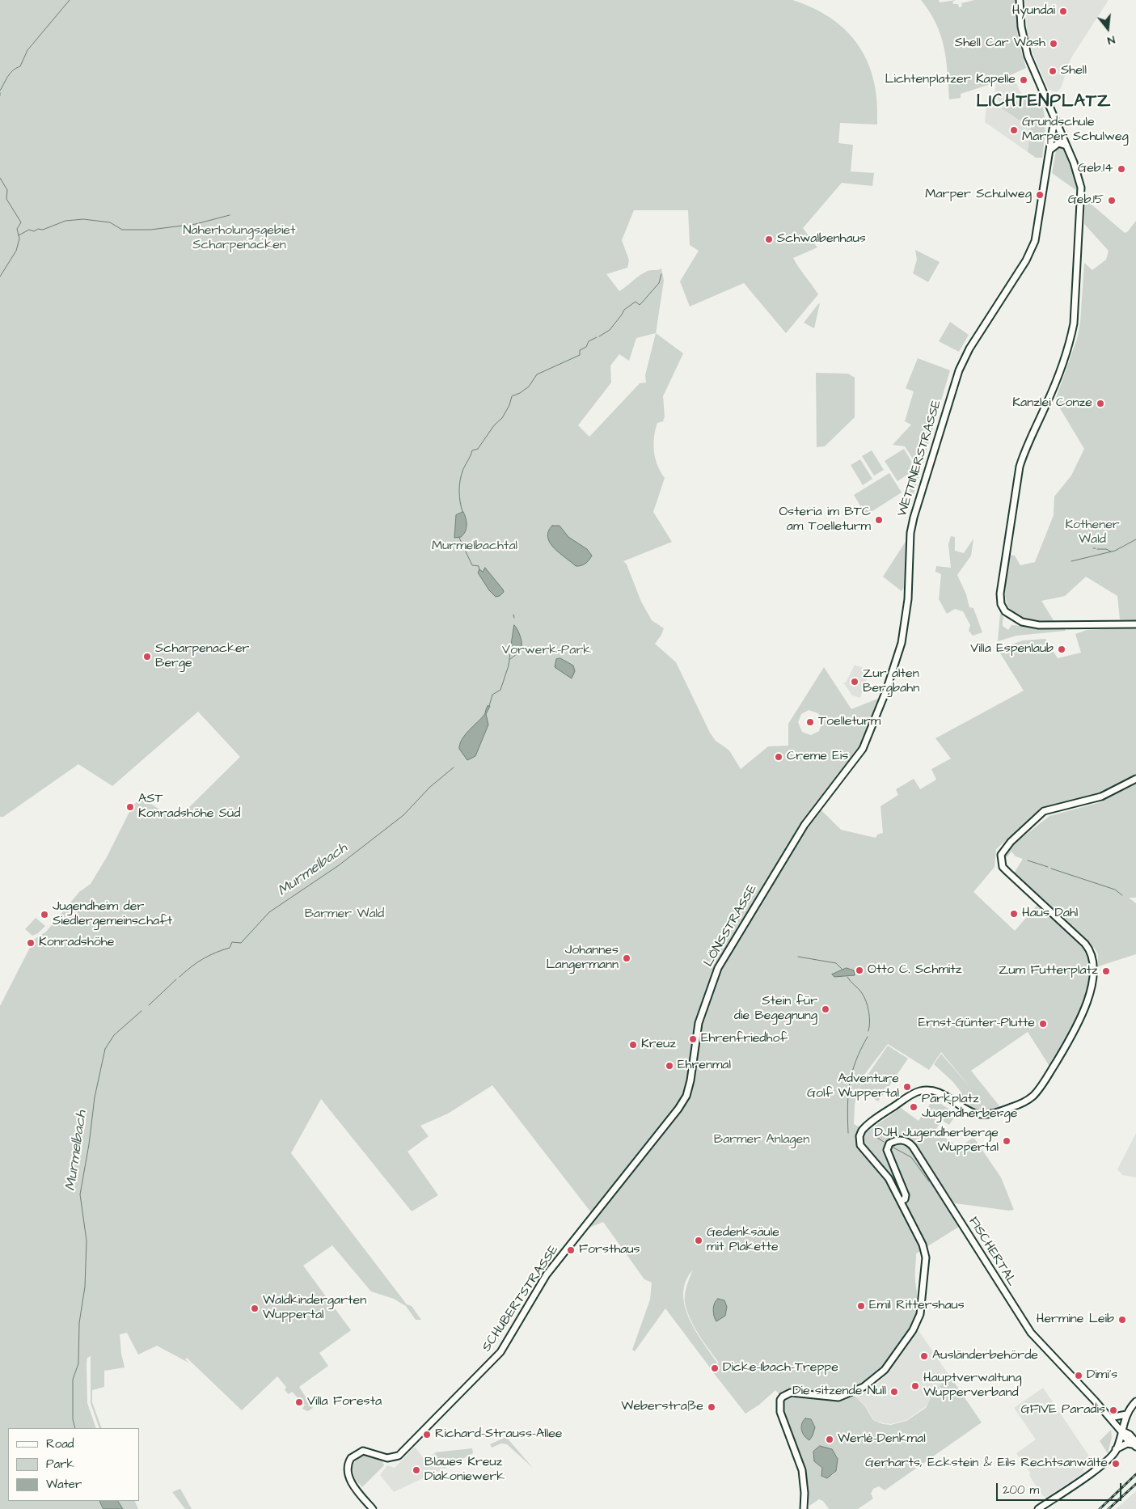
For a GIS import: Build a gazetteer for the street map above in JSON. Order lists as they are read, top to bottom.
{
  "streets": {
    "street": [
      "WETTINERSTRASSE",
      "LÖNSSTRASSE",
      "FISCHERTAL",
      "SCHUBERTSTRASSE"
    ]
  },
  "crossings": [
    ["WETTINERSTRASSE", "LÖNSSTRASSE"],
    ["LÖNSSTRASSE", "SCHUBERTSTRASSE"]
  ],
  "districts": ["LICHTENPLATZ"],
  "water": ["Murmelbach"],
  "parks": [
    "Naherholungsgebiet Scharpenacken",
    "Kothener Wald",
    "Murmelbachtal",
    "Vorwerk-Park",
    "Barmer Wald",
    "Barmer Anlagen"
  ],
  "places": [
    "Hyundai",
    "Shell Car Wash",
    "Shell",
    "Lichtenplatzer Kapelle",
    "Grundschule Marper Schulweg",
    "Geb.14",
    "Marper Schulweg",
    "Geb.15",
    "Schwalbenhaus",
    "Kanzlei Conze",
    "Osteria im BTC am Toelleturm",
    "Villa Espenlaub",
    "Scharpenacker Berge",
    "Zur alten Bergbahn",
    "Toelleturm",
    "Creme Eis",
    "AST Konradshöhe Süd",
    "Haus Dahl",
    "Jugendheim der Siedlergemeinschaft",
    "Konradshöhe",
    "Johannes Langermann",
    "Otto C. Schmitz",
    "Zum Futterplatz",
    "Stein für die Begegnung",
    "Ernst-Günter-Plutte",
    "Ehrenfriedhof",
    "Kreuz",
    "Ehrenmal",
    "Adventure Golf Wuppertal",
    "Parkplatz Jugendherberge",
    "DJH Jugendherberge Wuppertal",
    "Gedenksäule mit Plakette",
    "Forsthaus",
    "Emil Rittershaus",
    "Waldkindergarten Wuppertal",
    "Hermine Leib",
    "Ausländerbehörde",
    "Dicke-Ibach-Treppe",
    "Dimi's",
    "Hauptverwaltung Wupperverband",
    "Die sitzende Null",
    "Villa Foresta",
    "Weberstraße",
    "GFIVE Paradis",
    "Richard-Strauss-Allee",
    "Werlé-Denkmal",
    "Gerharts, Eckstein & Eils Rechtsanwälte",
    "Blaues Kreuz Diakoniewerk"
  ],
  "legend": ["Road", "Park", "Water"],
  "scale_bar": "200 m",
  "north": "bottom"
}
